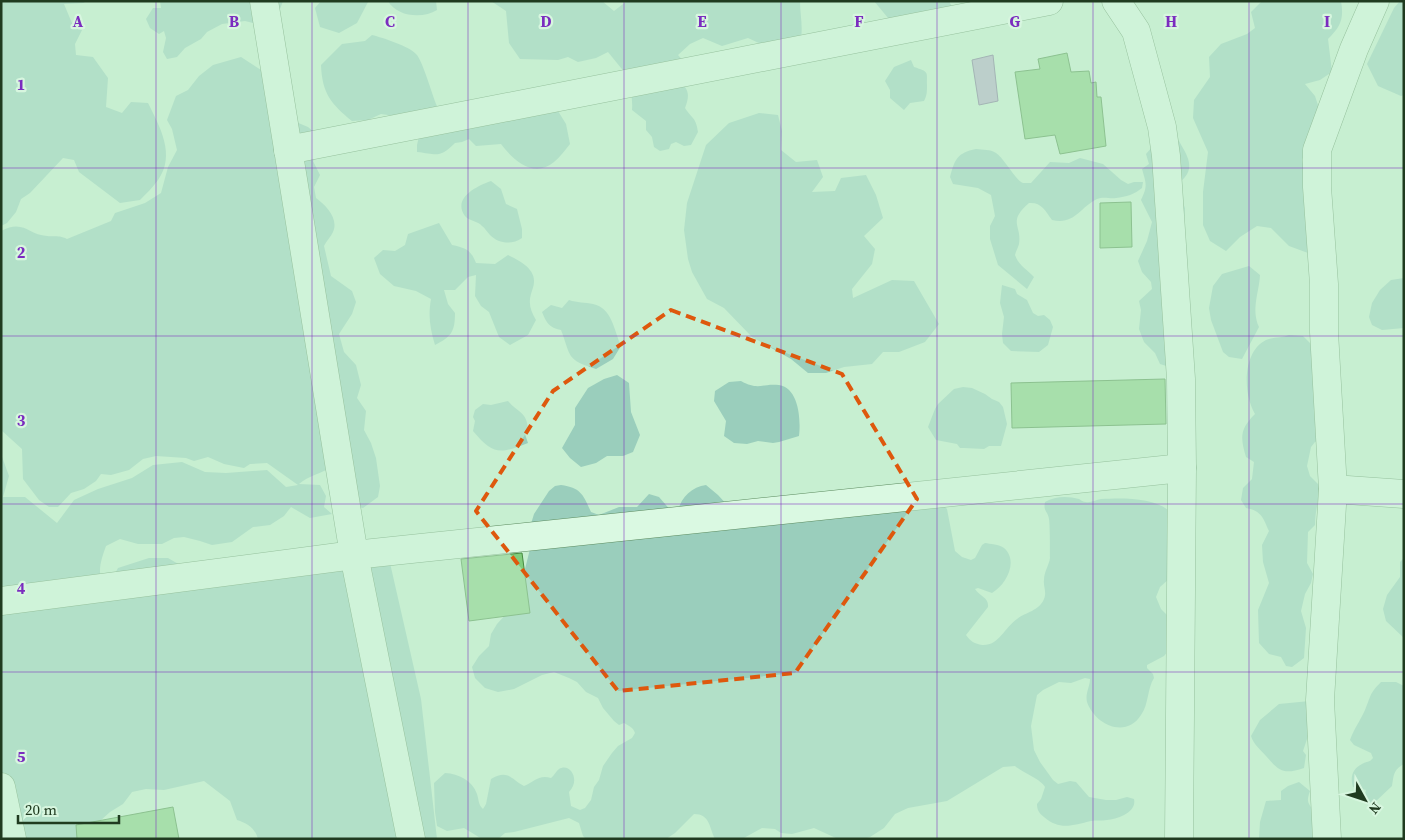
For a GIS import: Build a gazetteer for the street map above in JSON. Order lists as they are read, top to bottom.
{
  "scale_bar": "20 m",
  "north": "bottom right",
  "grid": {
    "columns": [
      "A",
      "B",
      "C",
      "D",
      "E",
      "F",
      "G",
      "H",
      "I"
    ],
    "rows": [
      "1",
      "2",
      "3",
      "4",
      "5"
    ]
  }
}
